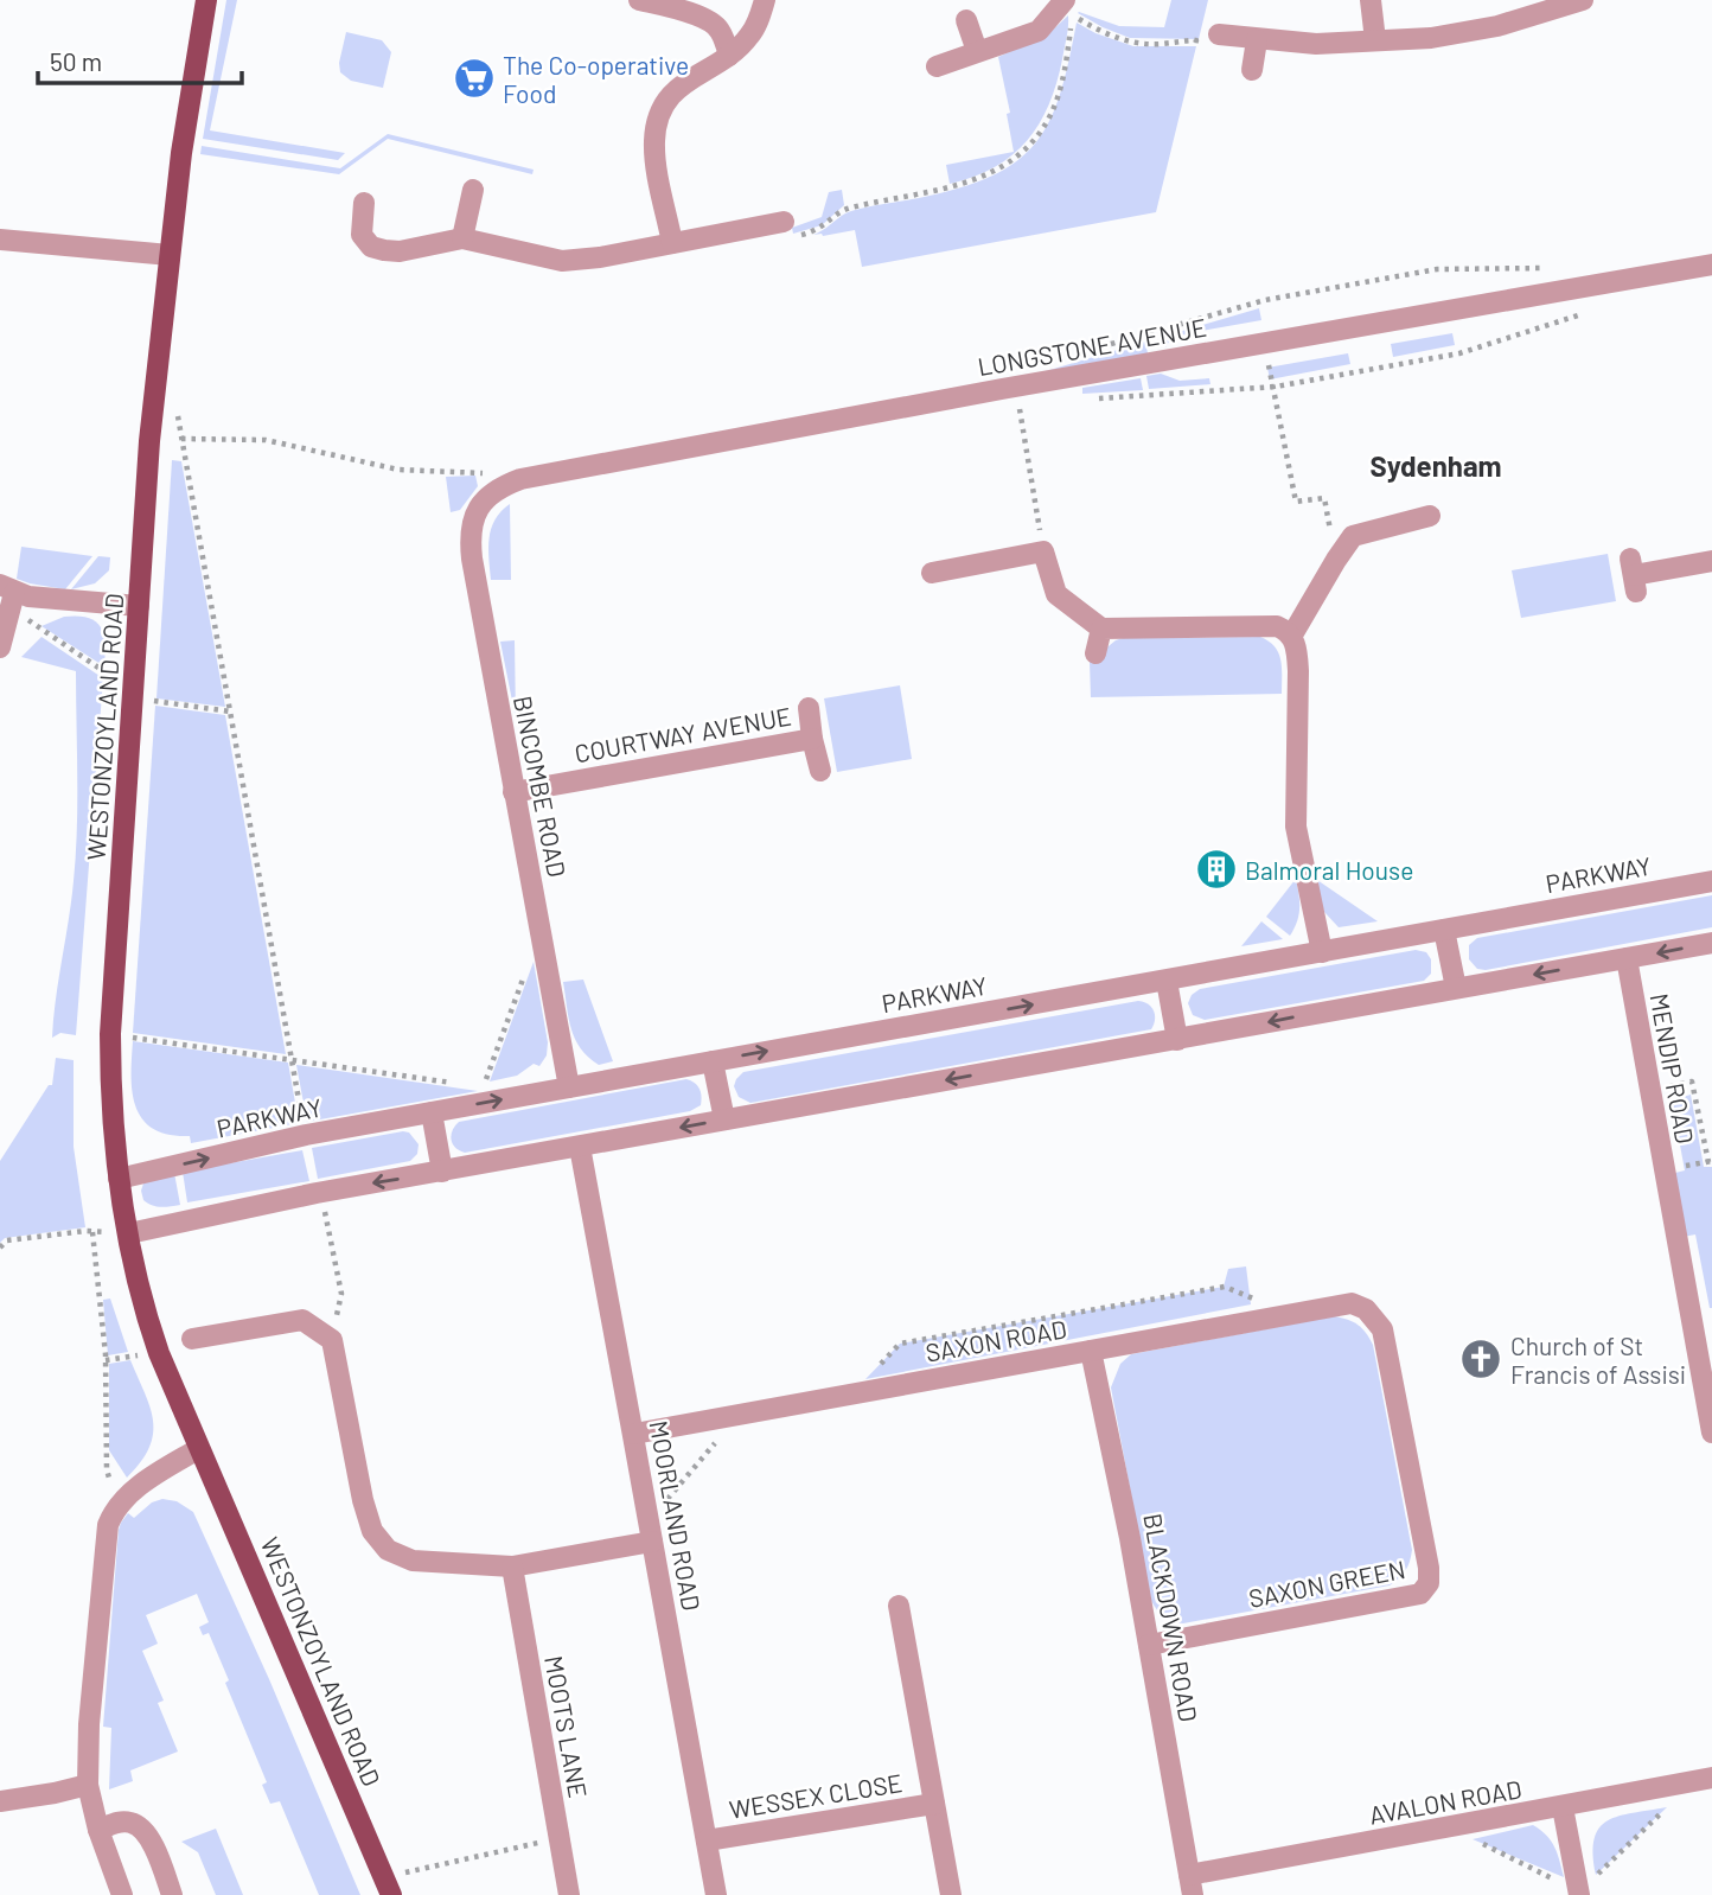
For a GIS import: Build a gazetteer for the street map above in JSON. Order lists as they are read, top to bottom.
{
  "streets": {
    "main road": ["WESTONZOYLAND ROAD"],
    "street": [
      "LONGSTONE AVENUE",
      "COURTWAY AVENUE",
      "BINCOMBE ROAD",
      "PARKWAY",
      "MENDIP ROAD",
      "SAXON ROAD",
      "MOORLAND ROAD",
      "SAXON GREEN",
      "BLACKDOWN ROAD",
      "MOOTS LANE",
      "WESSEX CLOSE",
      "AVALON ROAD"
    ]
  },
  "crossings": [
    ["LONGSTONE AVENUE", "BINCOMBE ROAD"],
    ["WESTONZOYLAND ROAD", "PARKWAY"],
    ["COURTWAY AVENUE", "BINCOMBE ROAD"],
    ["BINCOMBE ROAD", "PARKWAY"],
    ["SAXON ROAD", "MOORLAND ROAD"],
    ["SAXON ROAD", "SAXON GREEN"],
    ["SAXON ROAD", "BLACKDOWN ROAD"],
    ["MOORLAND ROAD", "WESSEX CLOSE"],
    ["SAXON GREEN", "BLACKDOWN ROAD"],
    ["BLACKDOWN ROAD", "AVALON ROAD"]
  ],
  "districts": ["Sydenham"],
  "places": {
    "supermarket": ["The Co-operative Food"],
    "building": ["Balmoral House"],
    "church": ["Church of St Francis of Assisi"]
  },
  "scale_bar": "50 m"
}
